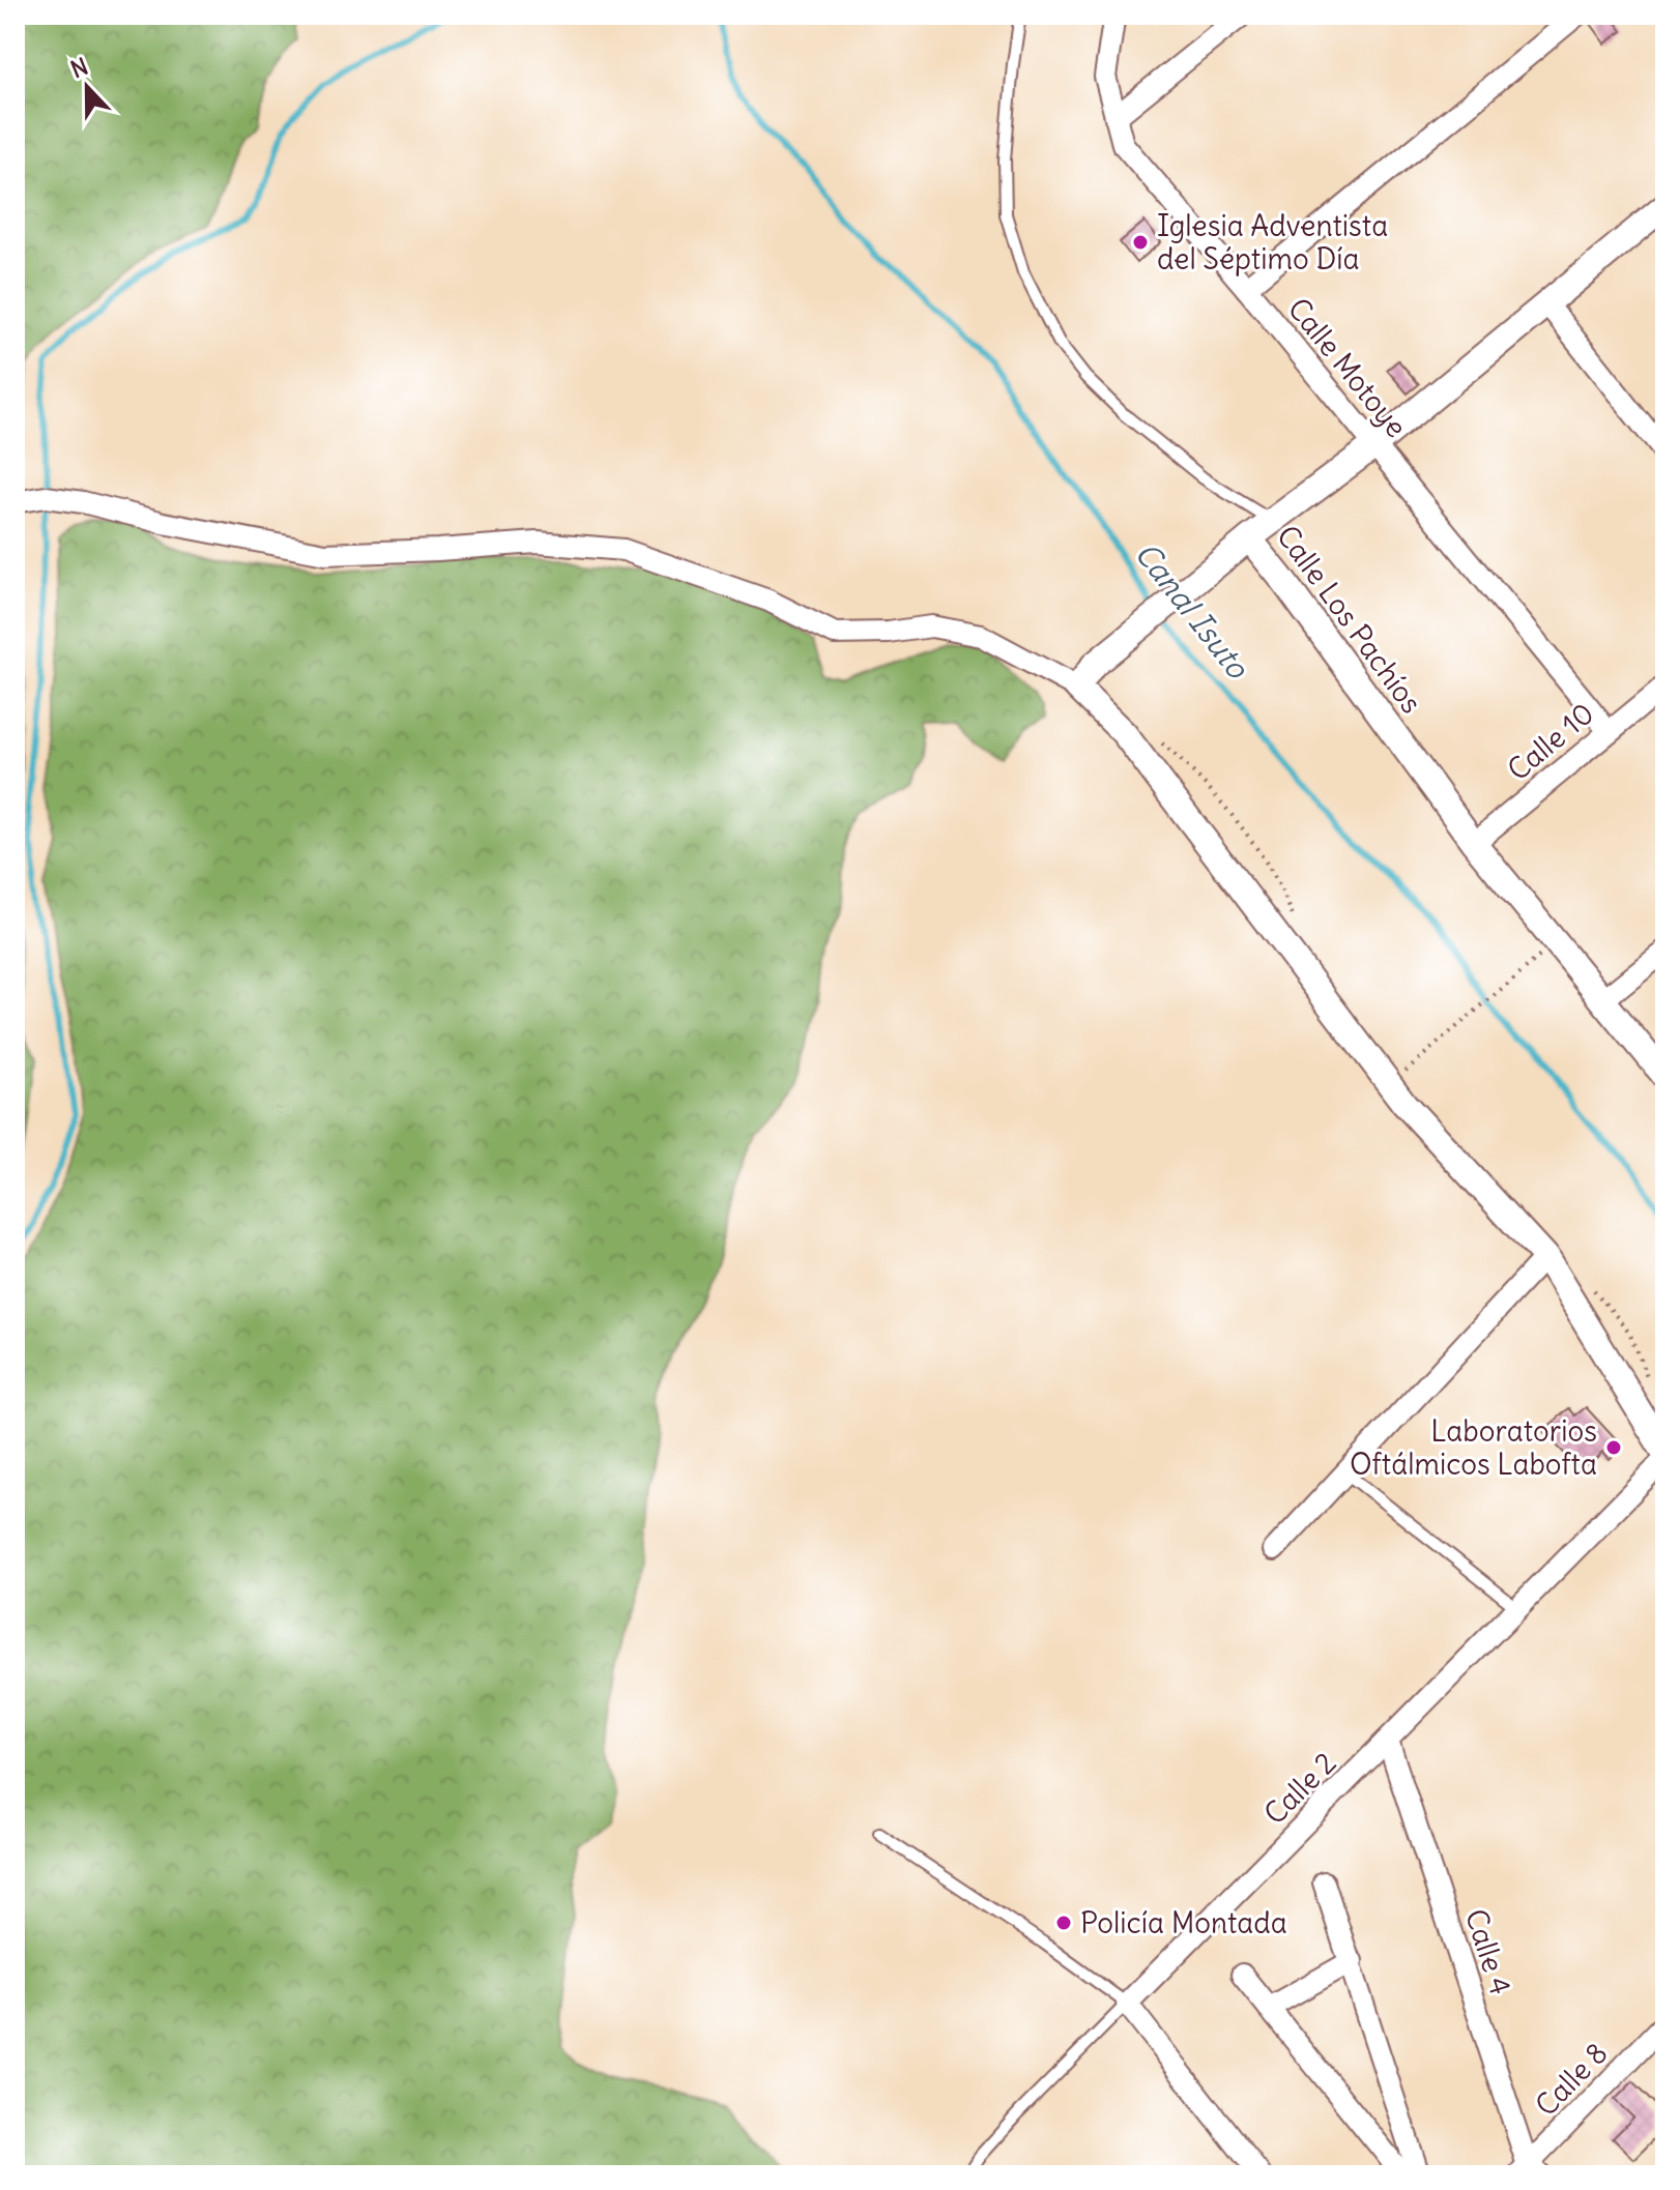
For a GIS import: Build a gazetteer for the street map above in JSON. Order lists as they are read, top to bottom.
{
  "streets": {
    "street": [
      "Calle Motoye",
      "Calle Los Pachíos",
      "Calle 10",
      "Calle 2",
      "Calle 4",
      "Calle 8"
    ]
  },
  "crossings": [
    ["Calle Motoye", "Calle Los Pachíos"],
    ["Calle Motoye", "Calle 10"],
    ["Calle Los Pachíos", "Calle 10"],
    ["Calle 2", "Calle 4"],
    ["Calle 4", "Calle 8"]
  ],
  "water": ["Canal Isuto"],
  "places": ["Iglesia Adventista del Séptimo Día", "Laboratorios Oftálmicos Labofta", "Policía Montada"],
  "north": "top"
}
